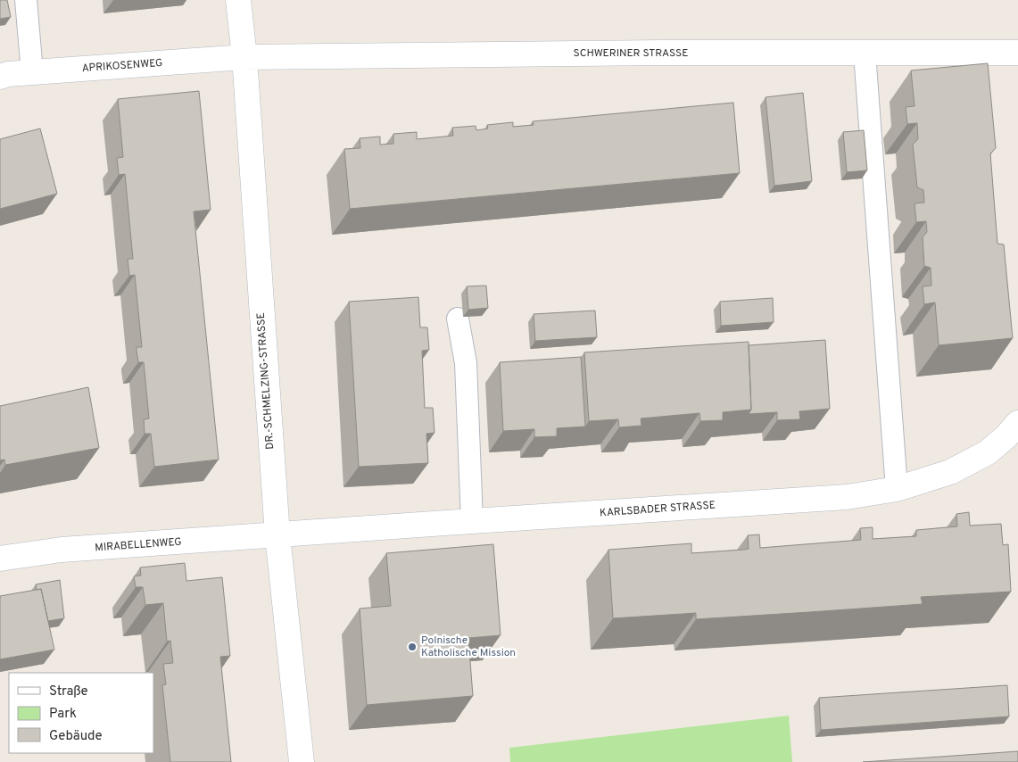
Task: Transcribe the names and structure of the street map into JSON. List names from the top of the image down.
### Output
{
  "streets": {
    "street": [
      "SCHWERINER STRASSE",
      "APRIKOSENWEG",
      "DR.-SCHMELZING-STRASSE",
      "KARLSBADER STRASSE",
      "MIRABELLENWEG"
    ]
  },
  "crossings": [
    ["SCHWERINER STRASSE", "APRIKOSENWEG"],
    ["SCHWERINER STRASSE", "DR.-SCHMELZING-STRASSE"],
    ["APRIKOSENWEG", "DR.-SCHMELZING-STRASSE"],
    ["DR.-SCHMELZING-STRASSE", "KARLSBADER STRASSE"],
    ["DR.-SCHMELZING-STRASSE", "MIRABELLENWEG"],
    ["KARLSBADER STRASSE", "MIRABELLENWEG"]
  ],
  "places": ["Polnische Katholische Mission"],
  "legend": ["Straße", "Park", "Gebäude"]
}
